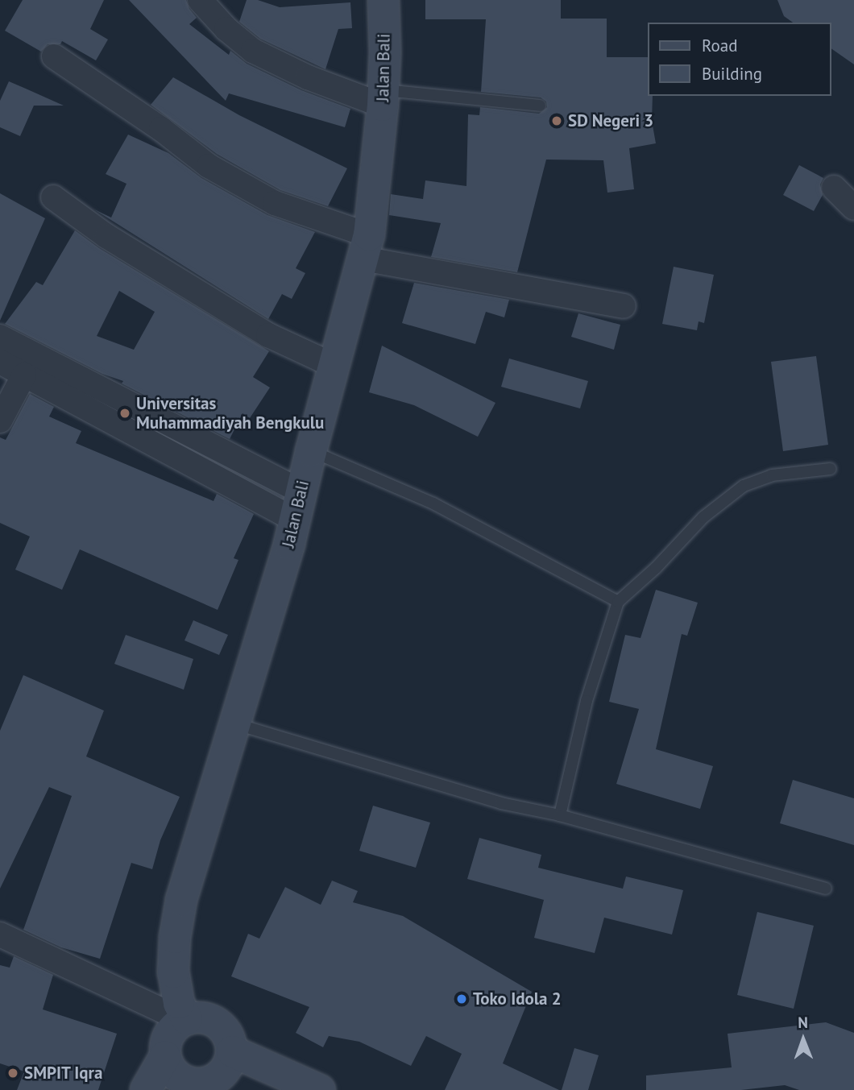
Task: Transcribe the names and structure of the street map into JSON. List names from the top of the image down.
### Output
{
  "streets": {
    "street": ["Jalan Bali"]
  },
  "places": [
    "SD Negeri 3",
    "Universitas Muhammadiyah Bengkulu",
    "Toko Idola 2",
    "SMPIT Iqra"
  ],
  "legend": ["Road", "Building"],
  "north": "top"
}
